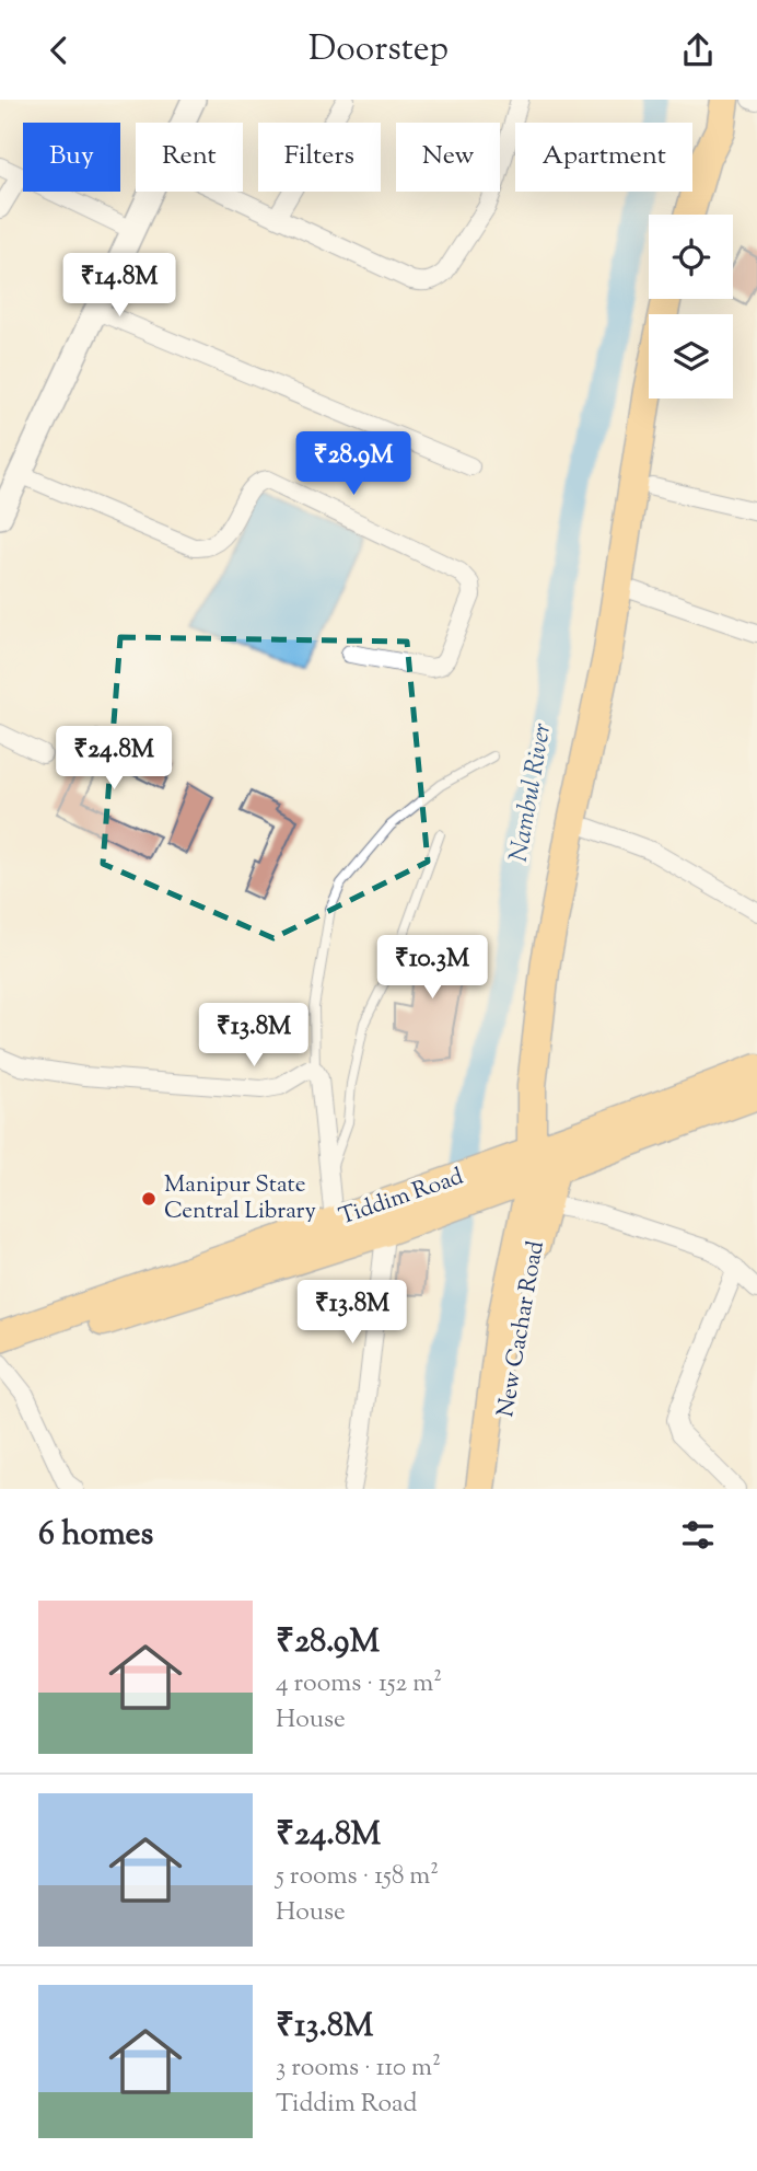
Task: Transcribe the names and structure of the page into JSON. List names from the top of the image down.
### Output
{
  "streets": {
    "highway": ["Tiddim Road", "New Cachar Road"]
  },
  "crossings": [
    ["Tiddim Road", "New Cachar Road"]
  ],
  "water": ["Nambul River"],
  "places": ["Manipur State Central Library"],
  "page": {
    "header": "Doorstep",
    "chip": [
      "Buy",
      "Rent",
      "Filters",
      "New",
      "Apartment"
    ],
    "price": [
      "₹14.8M",
      "₹28.9M",
      "₹24.8M",
      "₹10.3M",
      "₹13.8M",
      "₹13.8M"
    ],
    "heading": "6 homes",
    "list": [
      {
        "name": "₹28.9M",
        "note": "4 rooms · 152 m² · House"
      },
      {
        "name": "₹24.8M",
        "note": "5 rooms · 158 m² · House"
      },
      {
        "name": "₹13.8M",
        "note": "3 rooms · 110 m² · Tiddim Road"
      }
    ]
  }
}
